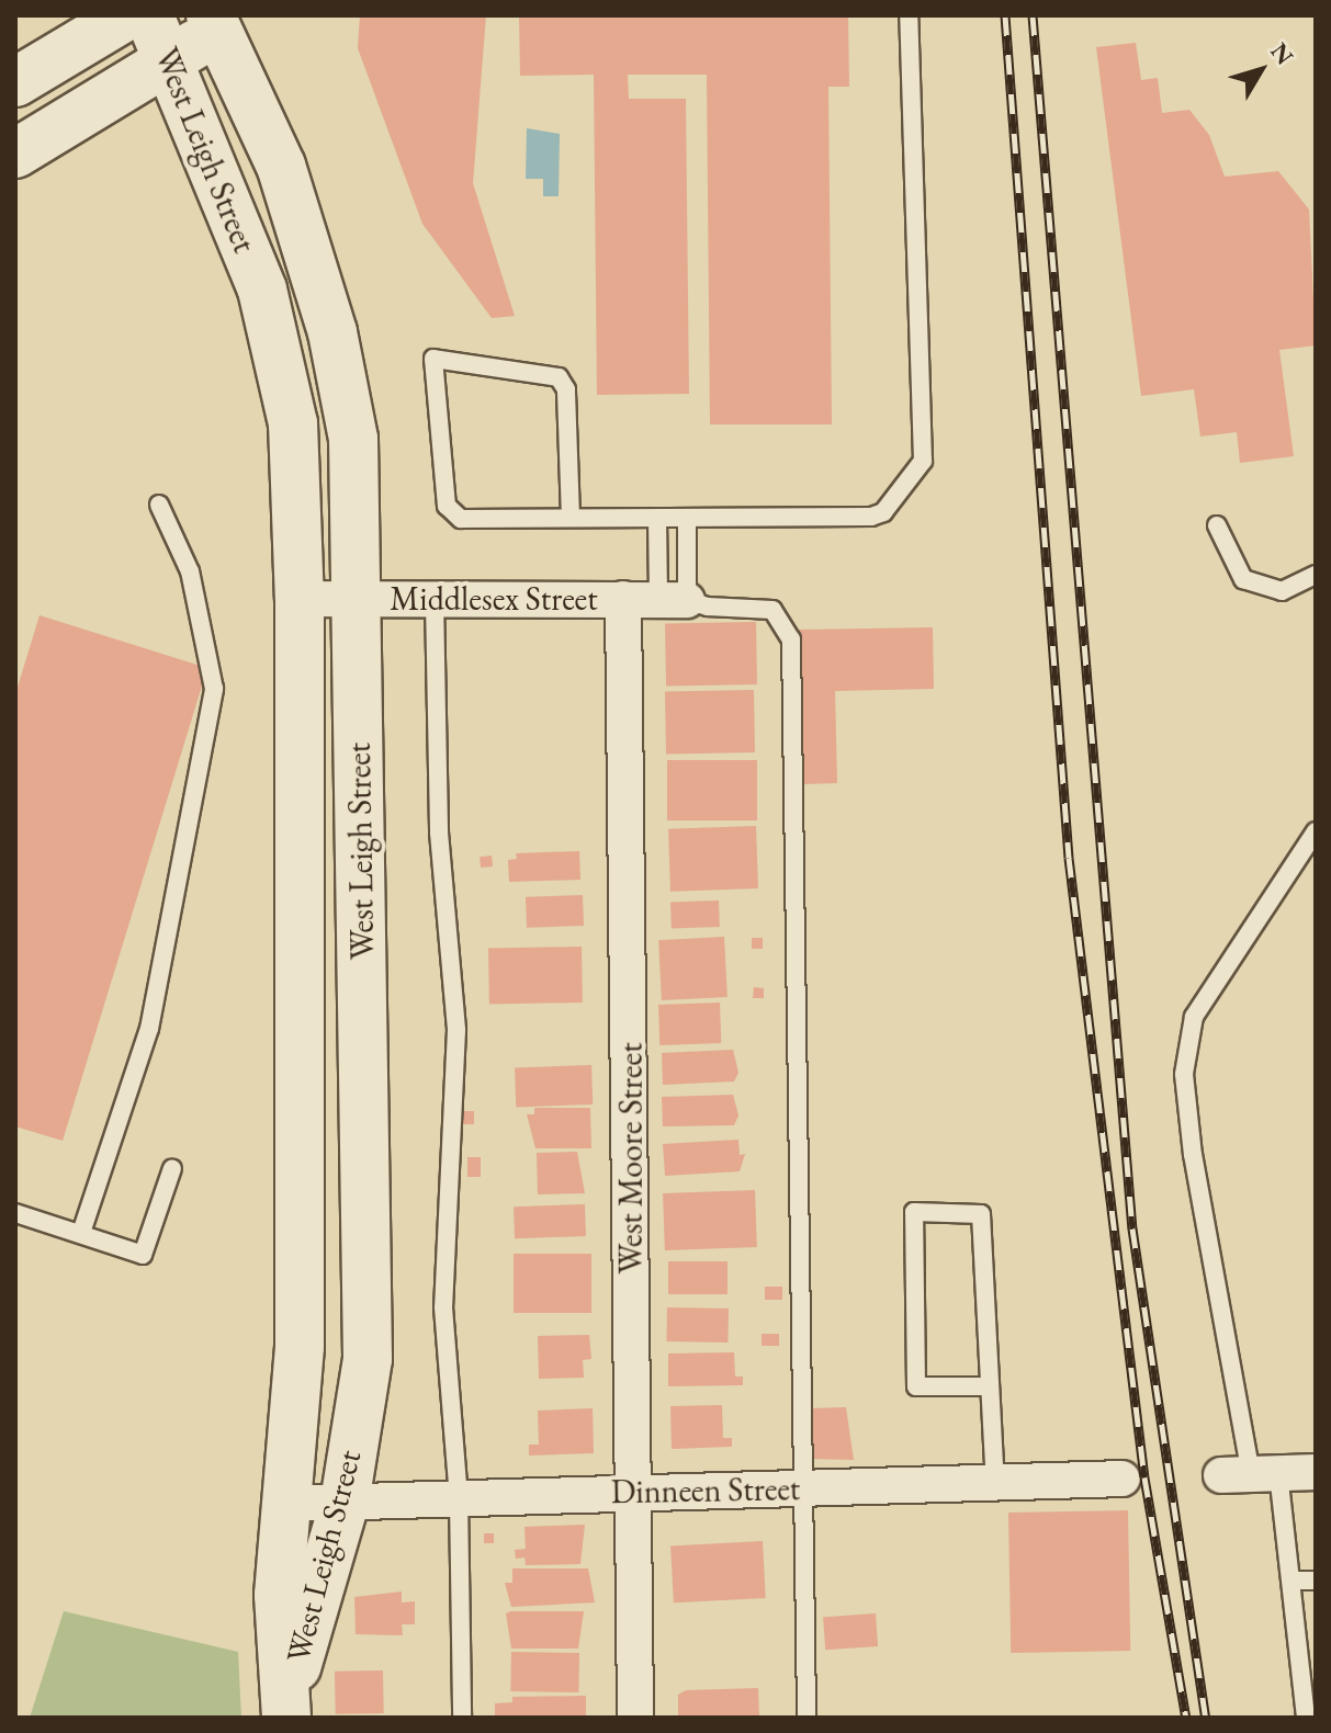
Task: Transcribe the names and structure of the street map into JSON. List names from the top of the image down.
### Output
{
  "streets": {
    "street": [
      "West Leigh Street",
      "Middlesex Street",
      "West Moore Street",
      "Dinneen Street"
    ]
  },
  "crossings": [
    ["West Leigh Street", "Middlesex Street"],
    ["West Leigh Street", "Dinneen Street"],
    ["Middlesex Street", "West Moore Street"],
    ["West Moore Street", "Dinneen Street"]
  ],
  "north": "top right"
}
